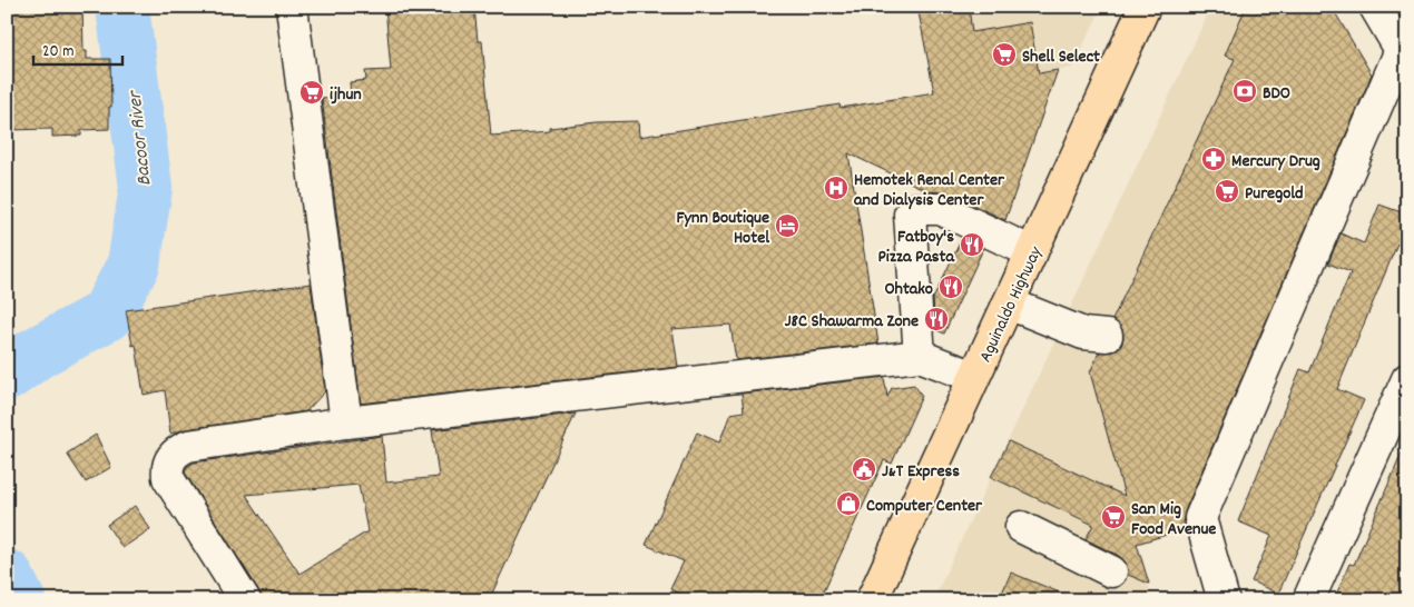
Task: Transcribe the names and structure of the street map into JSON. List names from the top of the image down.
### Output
{
  "streets": {
    "highway": ["Aguinaldo Highway"]
  },
  "water": ["Bacoor River"],
  "places": {
    "supermarket": [
      "Shell Select",
      "ijhun",
      "Puregold",
      "San Mig Food Avenue"
    ],
    "bank": ["BDO"],
    "pharmacy": ["Mercury Drug"],
    "hospital": ["Hemotek Renal Center and Dialysis Center"],
    "hotel": ["Fynn Boutique Hotel"],
    "restaurant": ["Fatboy's Pizza Pasta", "Ohtako", "J8C Shawarma Zone"],
    "public building": ["J&T Express"],
    "shop": ["Computer Center"]
  },
  "scale_bar": "20 m"
}
